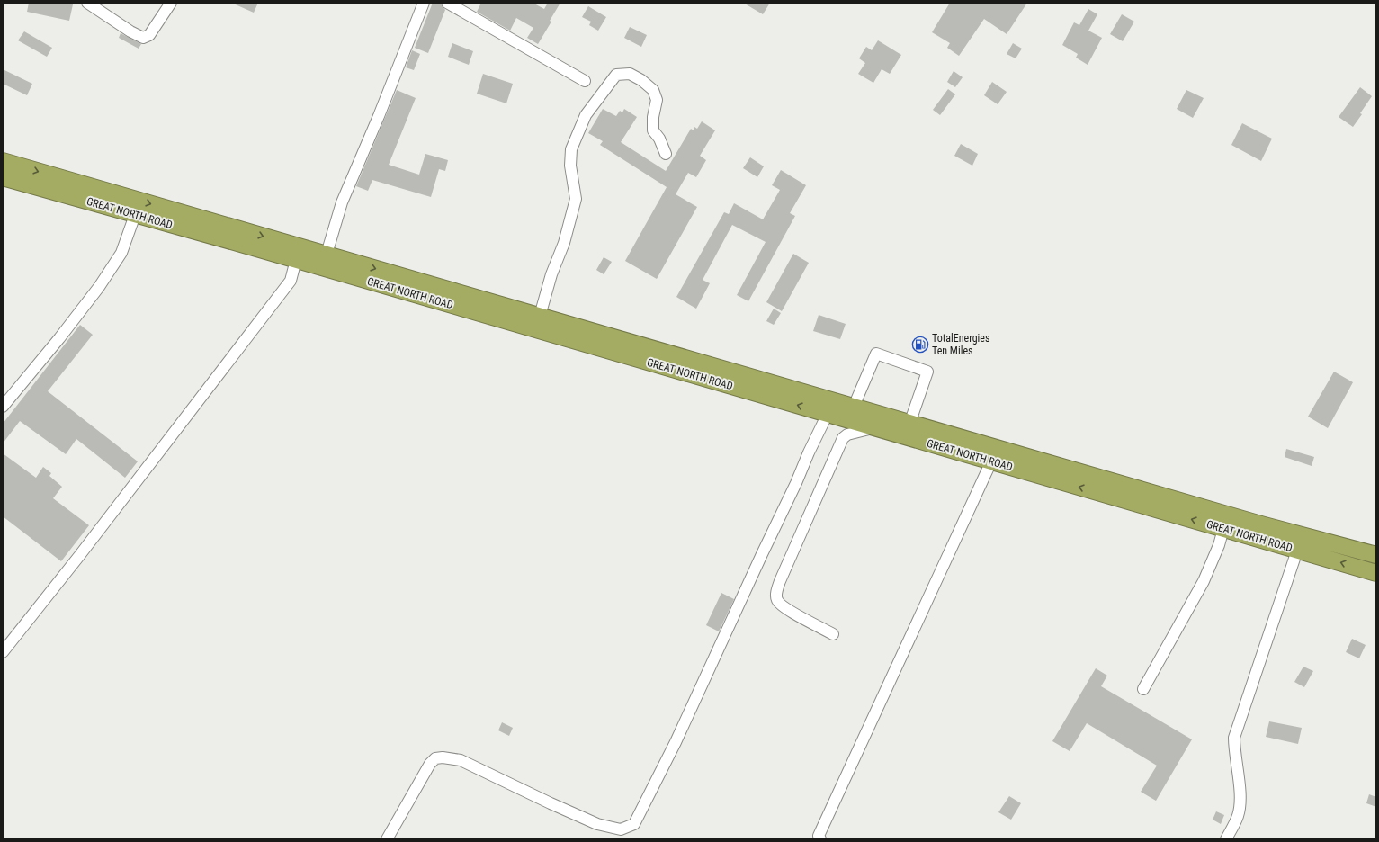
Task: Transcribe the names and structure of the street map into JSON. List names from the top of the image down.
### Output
{
  "streets": {
    "highway": ["GREAT NORTH ROAD"]
  },
  "places": {
    "fuel station": ["TotalEnergies Ten Miles"]
  }
}
